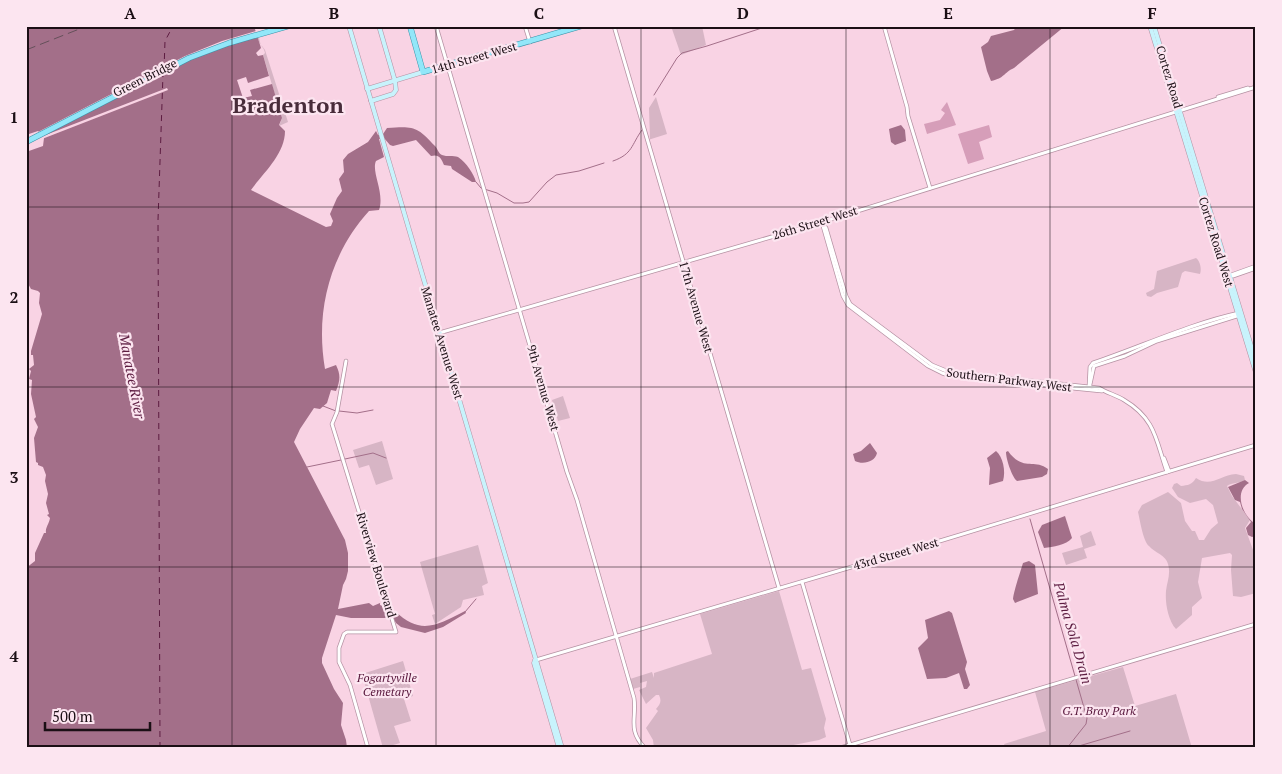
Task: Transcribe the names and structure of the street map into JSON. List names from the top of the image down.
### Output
{
  "streets": {
    "main road": [
      "14th Street West",
      "Cortez Road",
      "Green Bridge",
      "Cortez Road West",
      "Manatee Avenue West"
    ],
    "street": [
      "26th Street West",
      "17th Avenue West",
      "Southern Parkway West",
      "9th Avenue West",
      "43rd Street West",
      "Riverview Boulevard"
    ]
  },
  "crossings": [
    ["14th Street West", "Manatee Avenue West"],
    ["14th Street West", "9th Avenue West"],
    ["Cortez Road", "26th Street West"],
    ["Cortez Road", "Cortez Road West"],
    ["26th Street West", "Cortez Road West"],
    ["26th Street West", "17th Avenue West"],
    ["26th Street West", "Manatee Avenue West"],
    ["26th Street West", "Southern Parkway West"],
    ["26th Street West", "9th Avenue West"],
    ["17th Avenue West", "43rd Street West"],
    ["Manatee Avenue West", "43rd Street West"],
    ["Southern Parkway West", "43rd Street West"],
    ["9th Avenue West", "43rd Street West"]
  ],
  "districts": ["Bradenton"],
  "water": ["Manatee River", "Palma Sola Drain"],
  "parks": ["Fogartyville Cemetary", "G.T. Bray Park"],
  "scale_bar": "500 m",
  "grid": {
    "columns": [
      "A",
      "B",
      "C",
      "D",
      "E",
      "F"
    ],
    "rows": [
      "1",
      "2",
      "3",
      "4"
    ]
  }
}
